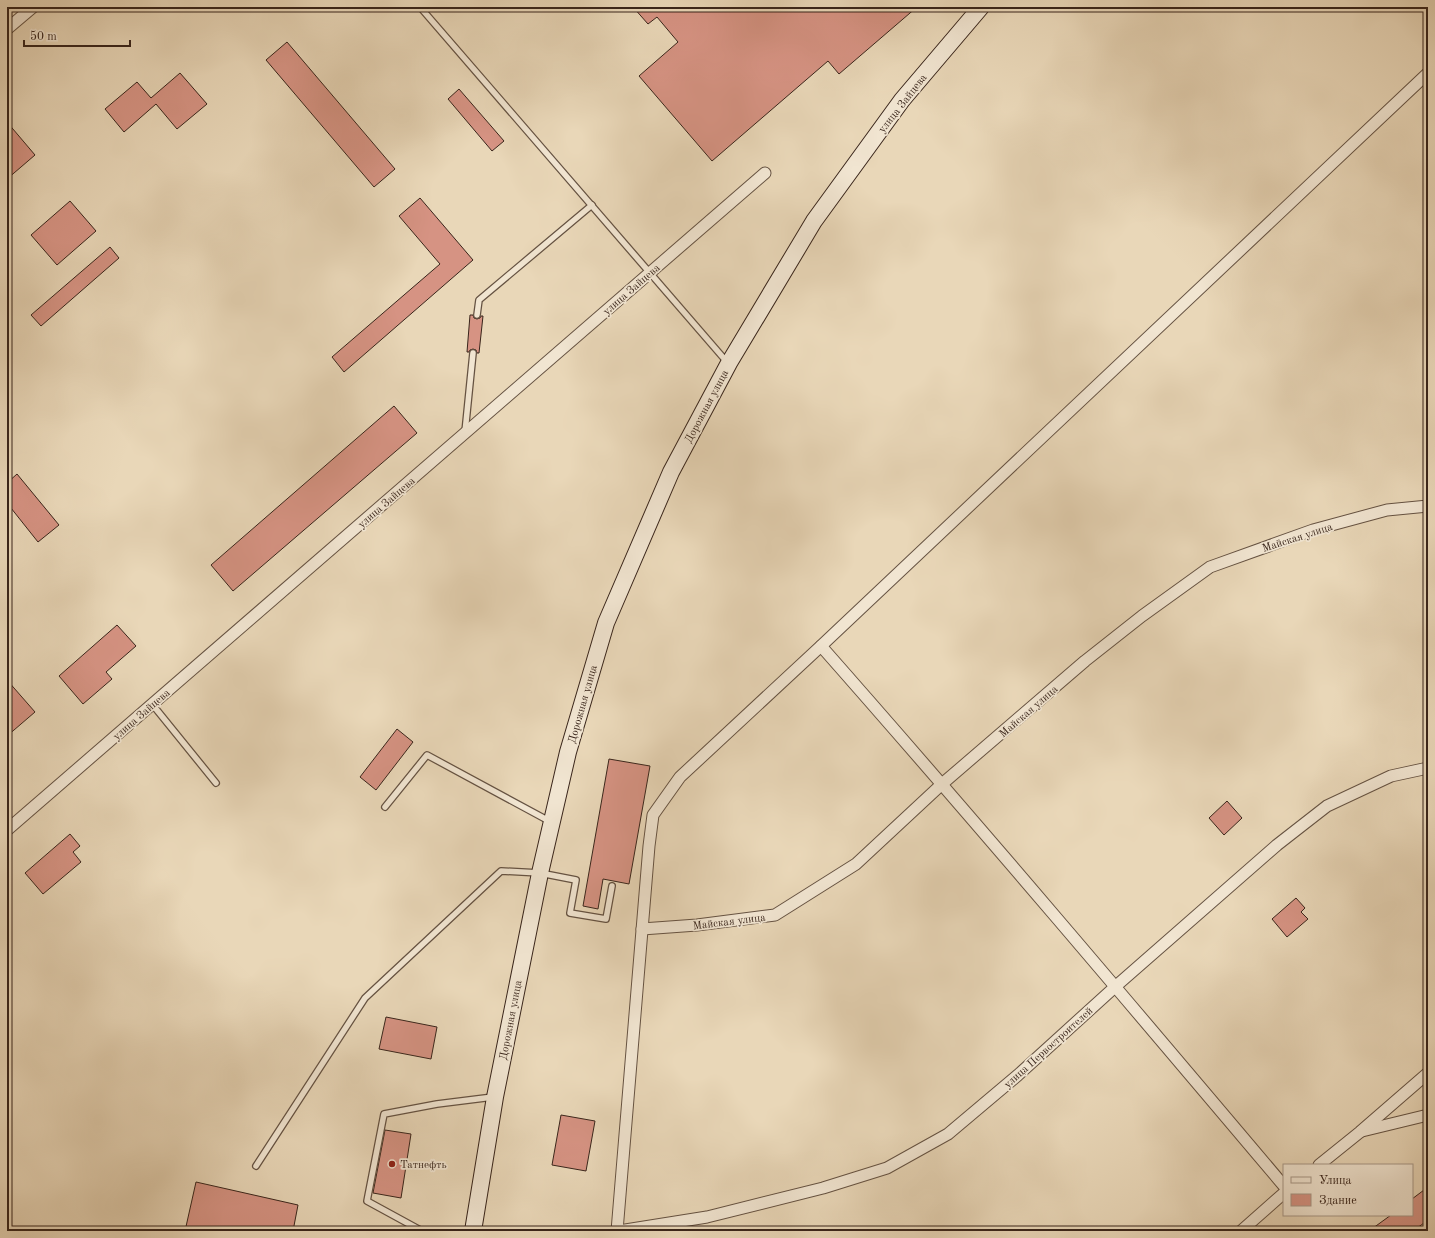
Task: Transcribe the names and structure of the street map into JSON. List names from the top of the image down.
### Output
{
  "streets": {
    "street": [
      "улица Зайцева",
      "Дорожная улица",
      "Майская улица",
      "улица Первостроителей"
    ]
  },
  "crossings": [
    ["улица Зайцева", "Дорожная улица"]
  ],
  "places": ["Татнефть"],
  "legend": ["Улица", "Здание"],
  "scale_bar": "50 m"
}
